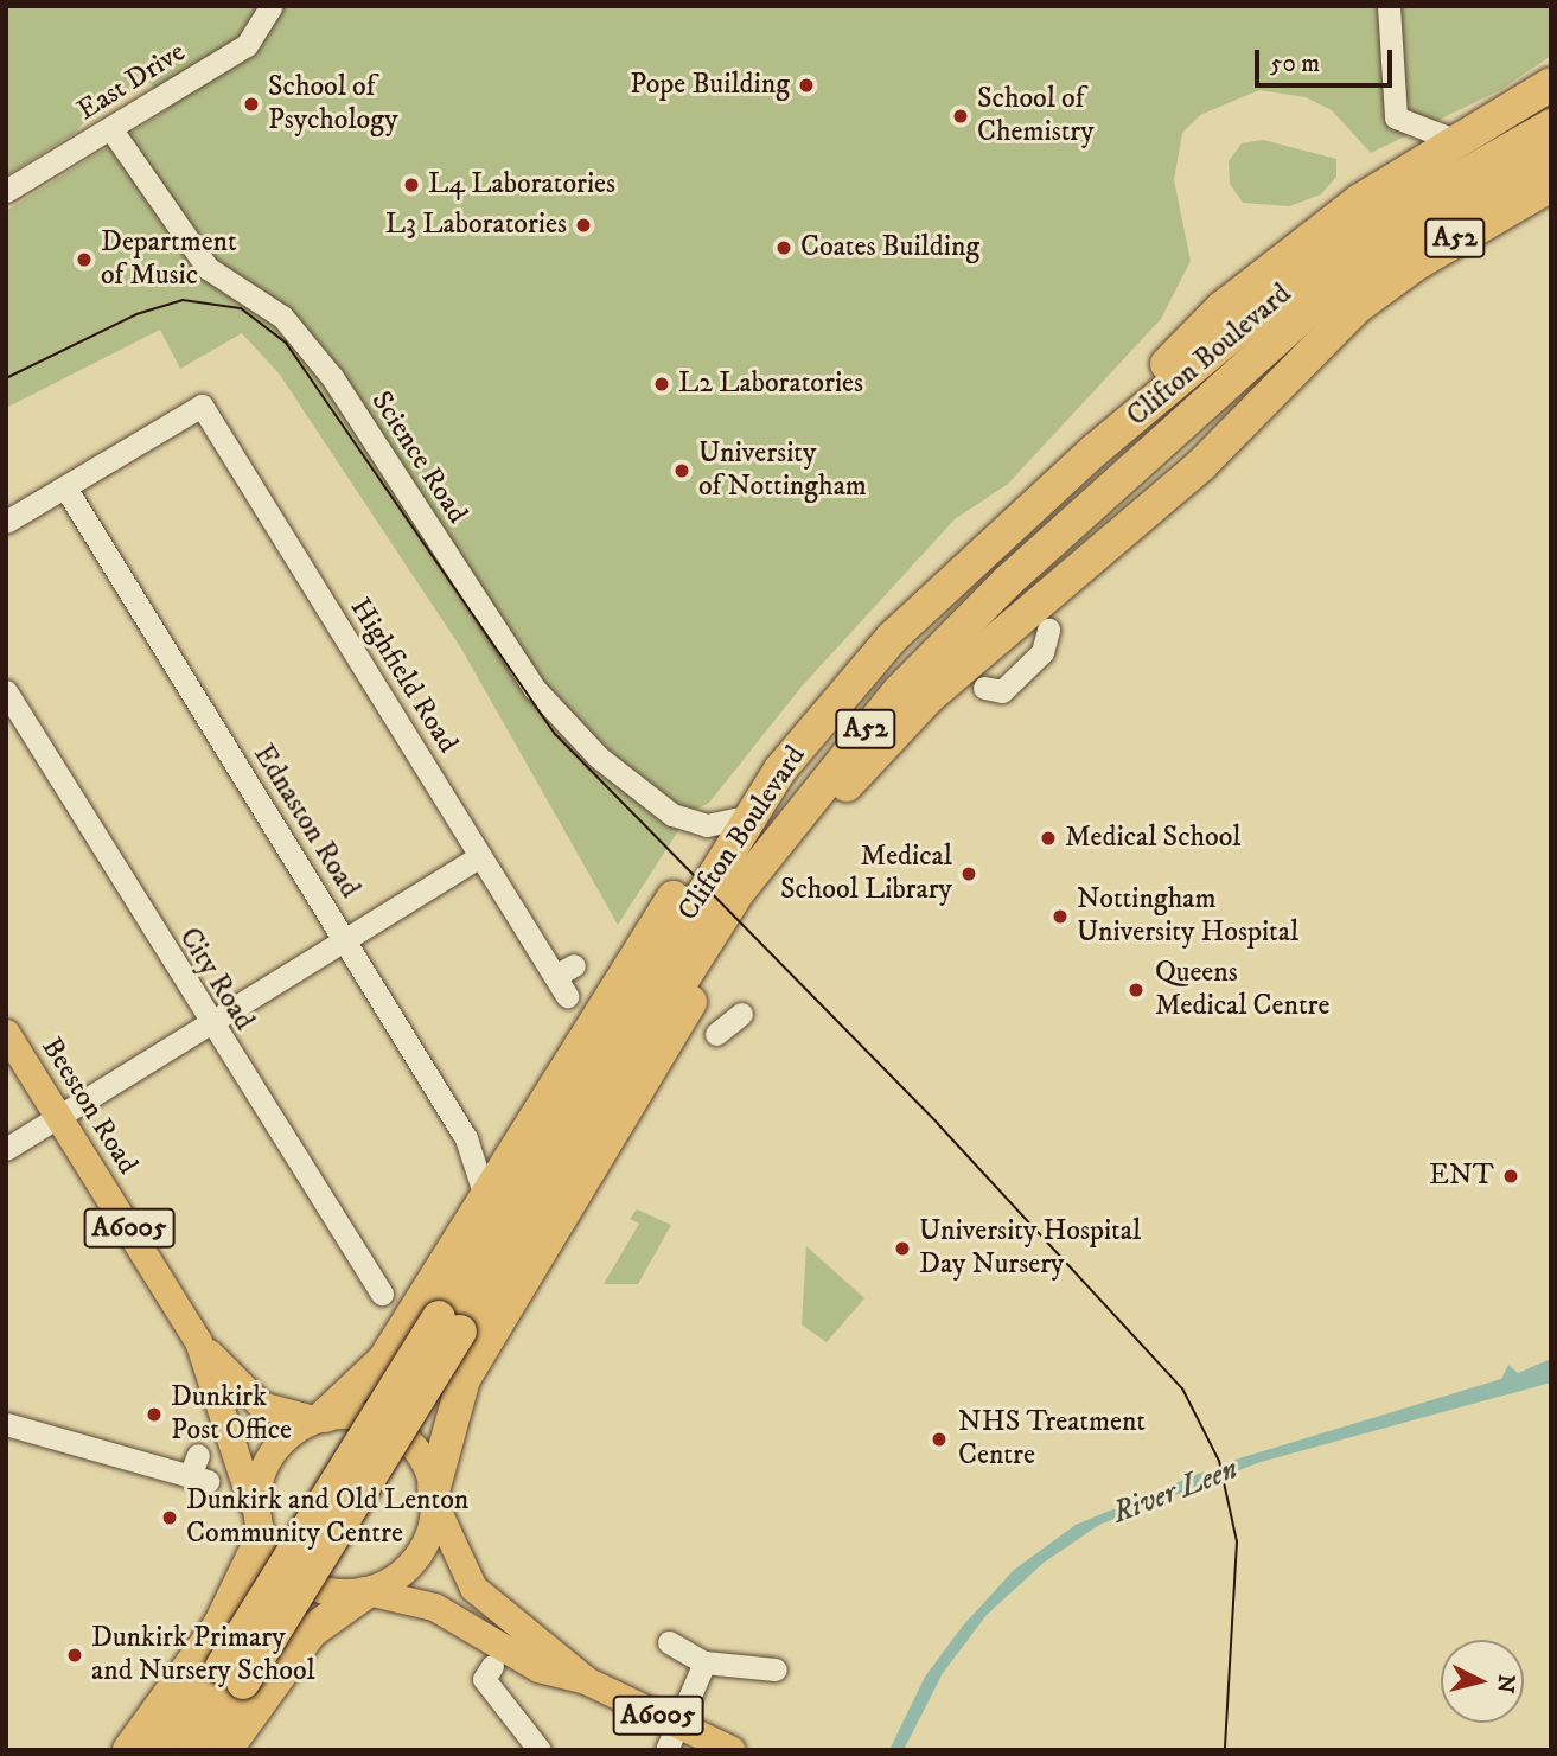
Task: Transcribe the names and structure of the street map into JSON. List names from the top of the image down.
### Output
{
  "streets": {
    "highway": ["A52", "Clifton Boulevard"],
    "main road": ["Beeston Road", "A6005"],
    "street": [
      "East Drive",
      "Science Road",
      "Highfield Road",
      "Ednaston Road",
      "City Road"
    ]
  },
  "crossings": [
    ["East Drive", "Science Road"],
    ["A52", "Clifton Boulevard"],
    ["Highfield Road", "Ednaston Road"],
    ["Beeston Road", "A6005"]
  ],
  "water": ["River Leen"],
  "places": [
    "Pope Building",
    "School of Psychology",
    "School of Chemistry",
    "L4 Laboratories",
    "L3 Laboratories",
    "Coates Building",
    "Department of Music",
    "L2 Laboratories",
    "University of Nottingham",
    "Medical School",
    "Medical School Library",
    "Nottingham University Hospital",
    "Queens Medical Centre",
    "ENT",
    "University Hospital Day Nursery",
    "Dunkirk Post Office",
    "NHS Treatment Centre",
    "Dunkirk and Old Lenton Community Centre",
    "Dunkirk Primary and Nursery School"
  ],
  "scale_bar": "50 m",
  "north": "right"
}
